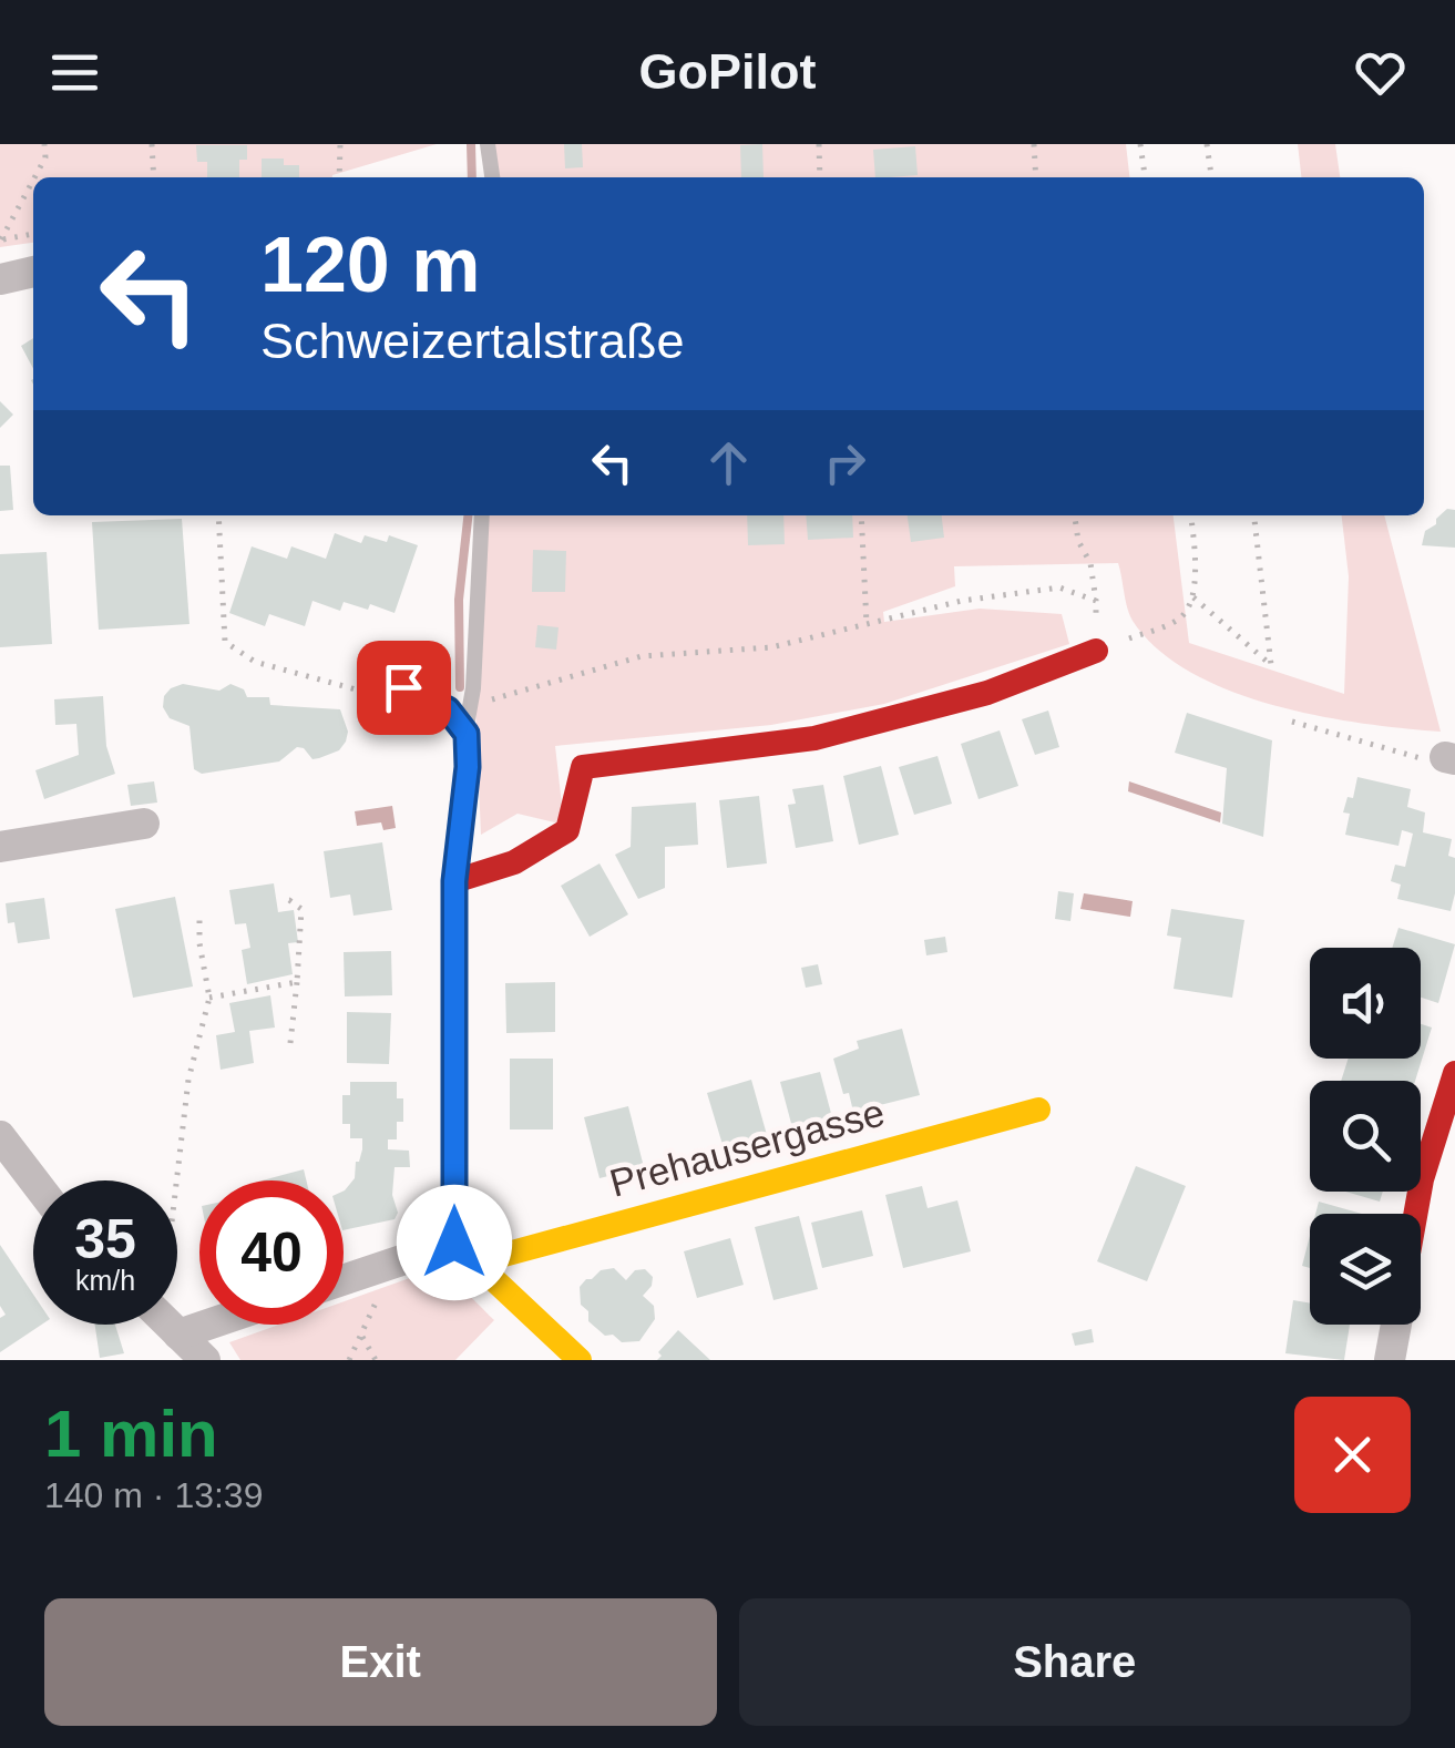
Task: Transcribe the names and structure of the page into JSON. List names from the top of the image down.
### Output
{
  "streets": {
    "street": ["Prehausergasse"]
  },
  "page": {
    "header": "GoPilot",
    "turn": ["120 m", "Schweizertalstraße"],
    "speed": "35 km/h",
    "limit": "40",
    "heading": ["1 min", "140 m · 13:39"],
    "buttons": ["Exit", "Share"]
  }
}
